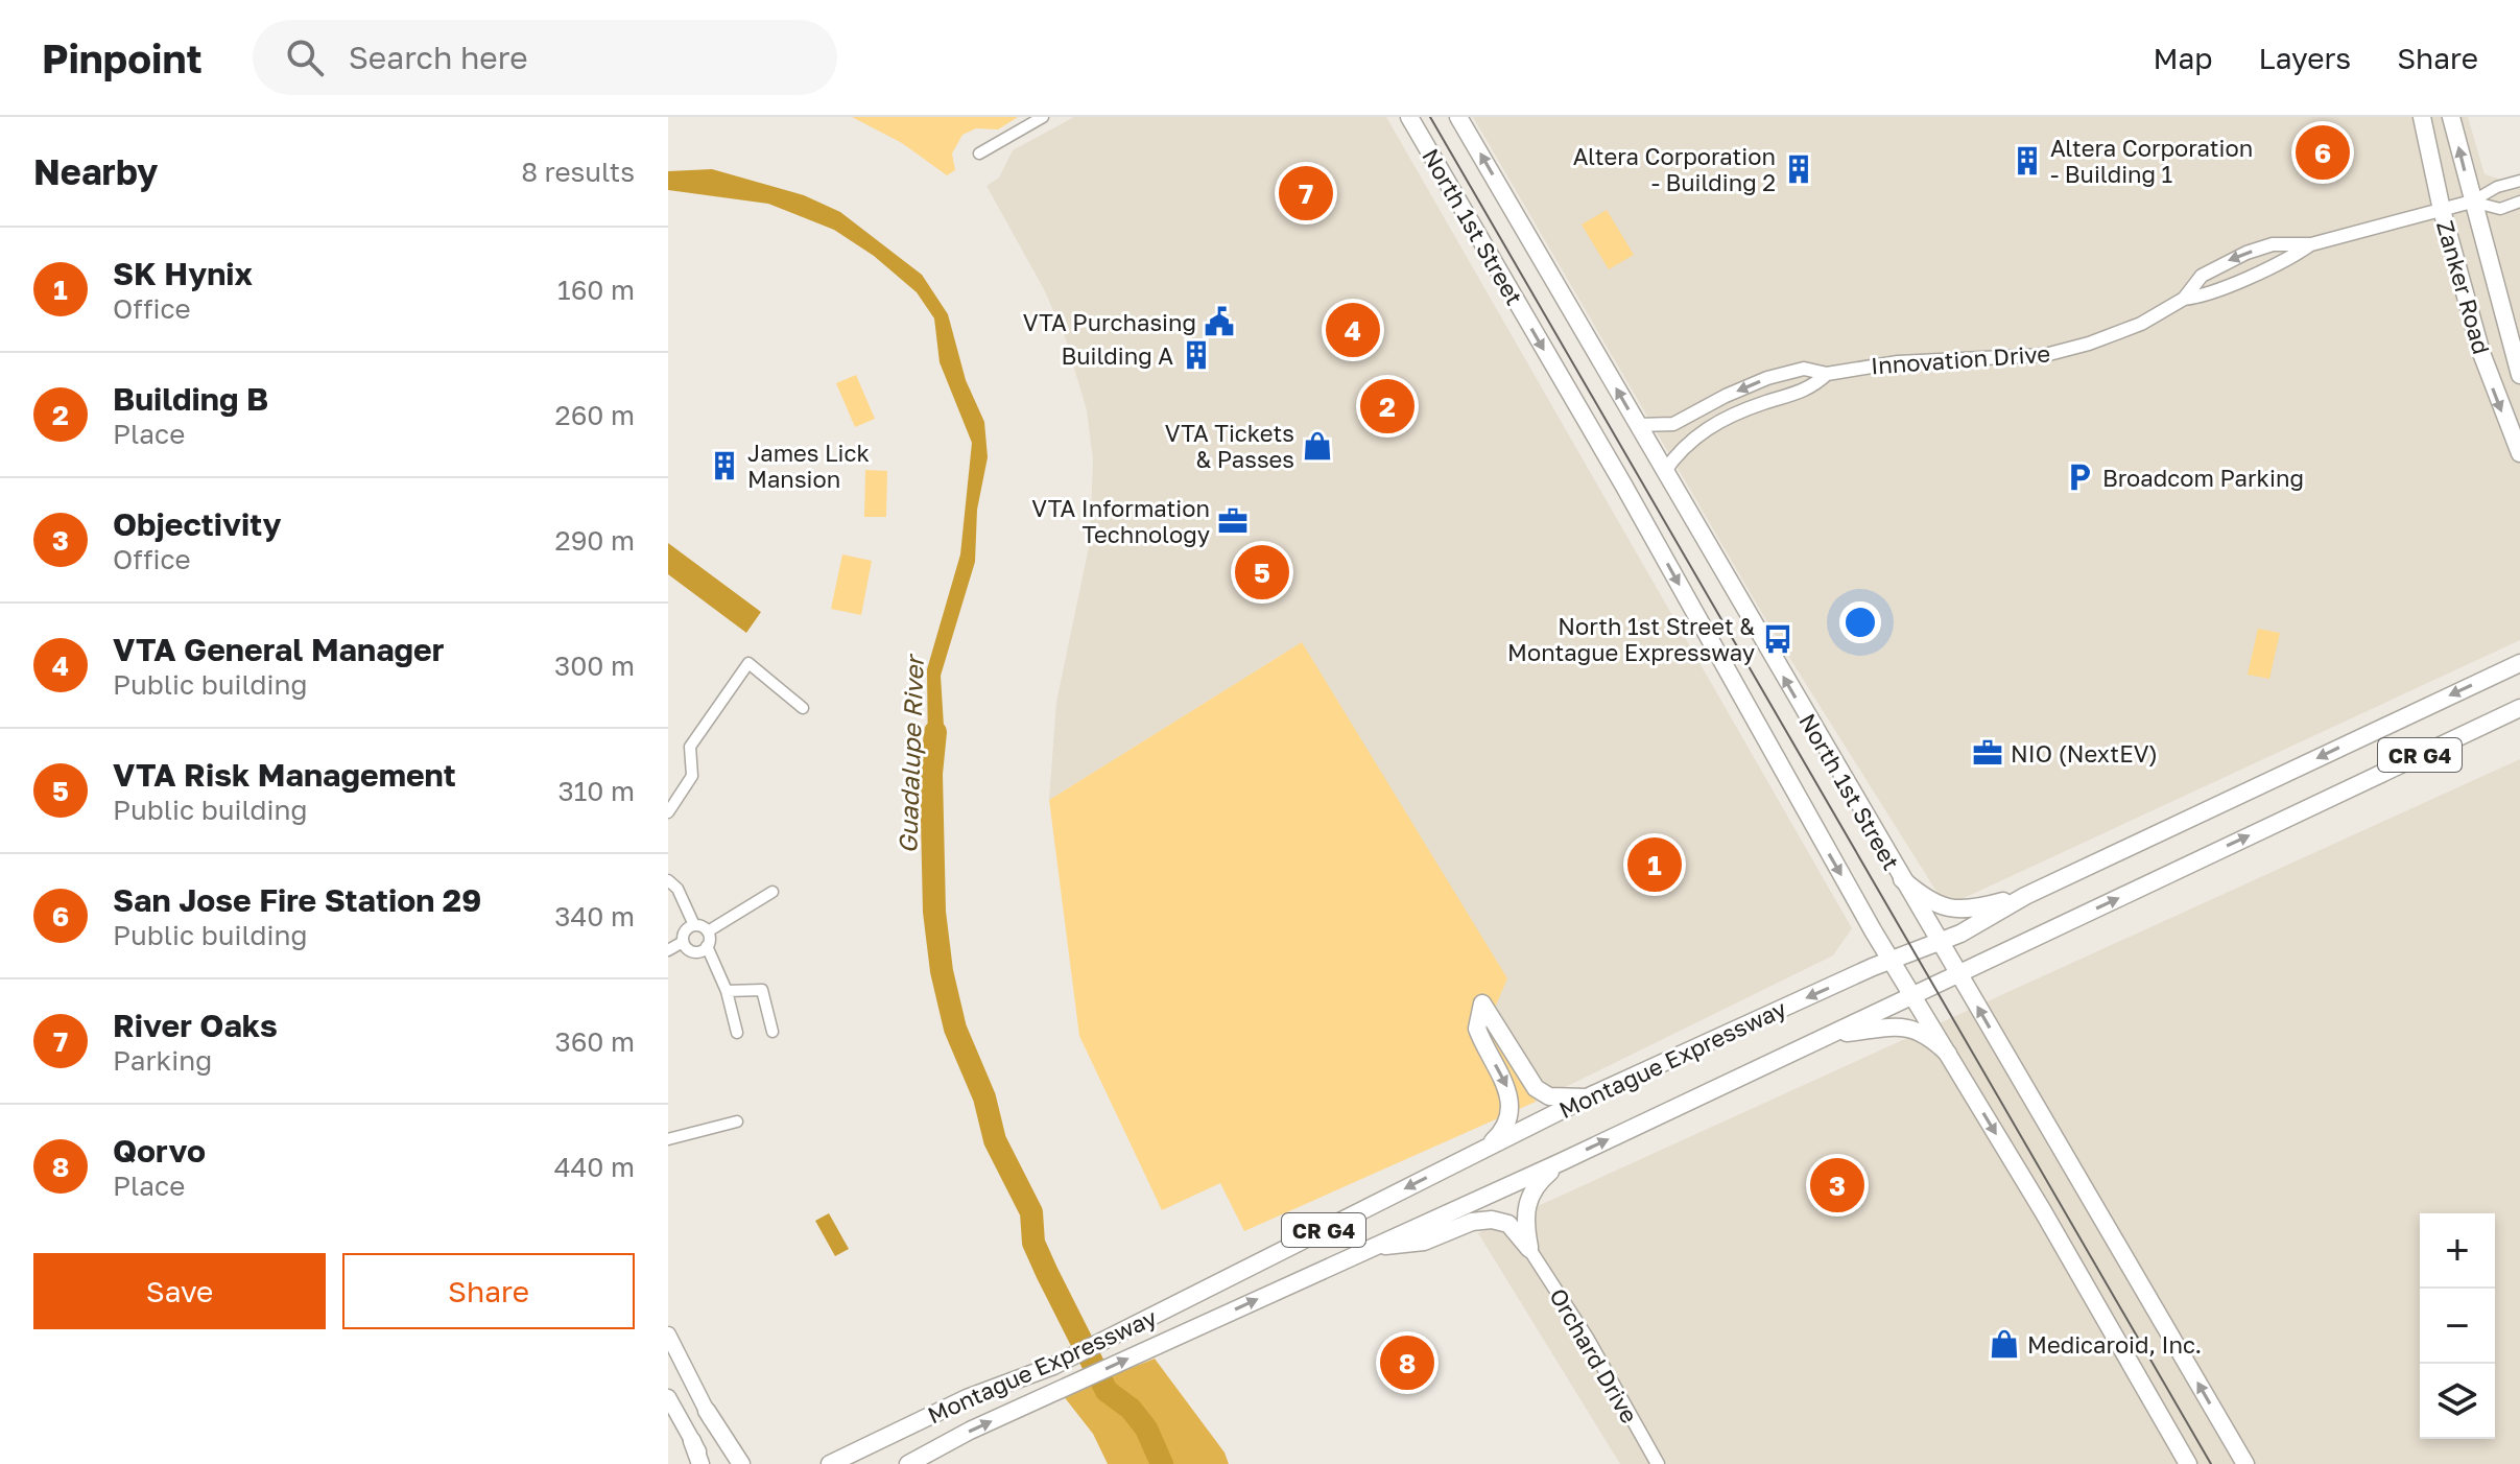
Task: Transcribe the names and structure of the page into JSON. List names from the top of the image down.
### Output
{
  "streets": {
    "main road": [
      "North 1st Street",
      "Zanker Road",
      "CR G4",
      "Montague Expressway"
    ],
    "street": ["Innovation Drive", "Orchard Drive"]
  },
  "crossings": [
    ["North 1st Street", "Innovation Drive"],
    ["North 1st Street", "Montague Expressway"],
    ["Zanker Road", "Innovation Drive"]
  ],
  "water": ["Guadalupe River"],
  "places": {
    "building": [
      "Altera Corporation - Building 1",
      "Altera Corporation - Building 2",
      "Building A",
      "James Lick Mansion"
    ],
    "public building": ["VTA Purchasing"],
    "shop": ["VTA Tickets & Passes", "Medicaroid, Inc."],
    "parking": ["Broadcom Parking"],
    "office": ["VTA Information Technology", "NIO (NextEV)"],
    "bus stop": ["North 1st Street & Montague Expressway"]
  },
  "page": {
    "header": "Pinpoint",
    "search": "Search here",
    "nav": ["Map", "Layers", "Share"],
    "heading": ["Nearby", "8 results"],
    "pins": [
      "6",
      "7",
      "4",
      "2",
      "5",
      "1",
      "3",
      "8"
    ],
    "list": [
      {
        "mark": "1",
        "name": "SK Hynix",
        "note": "Office",
        "value": "160 m"
      },
      {
        "mark": "2",
        "name": "Building B",
        "note": "Place",
        "value": "260 m"
      },
      {
        "mark": "3",
        "name": "Objectivity",
        "note": "Office",
        "value": "290 m"
      },
      {
        "mark": "4",
        "name": "VTA General Manager",
        "note": "Public building",
        "value": "300 m"
      },
      {
        "mark": "5",
        "name": "VTA Risk Management",
        "note": "Public building",
        "value": "310 m"
      },
      {
        "mark": "6",
        "name": "San Jose Fire Station 29",
        "note": "Public building",
        "value": "340 m"
      },
      {
        "mark": "7",
        "name": "River Oaks",
        "note": "Parking",
        "value": "360 m"
      },
      {
        "mark": "8",
        "name": "Qorvo",
        "note": "Place",
        "value": "440 m"
      }
    ],
    "map_buttons": ["+", "−"],
    "buttons": ["Save", "Share"]
  }
}
